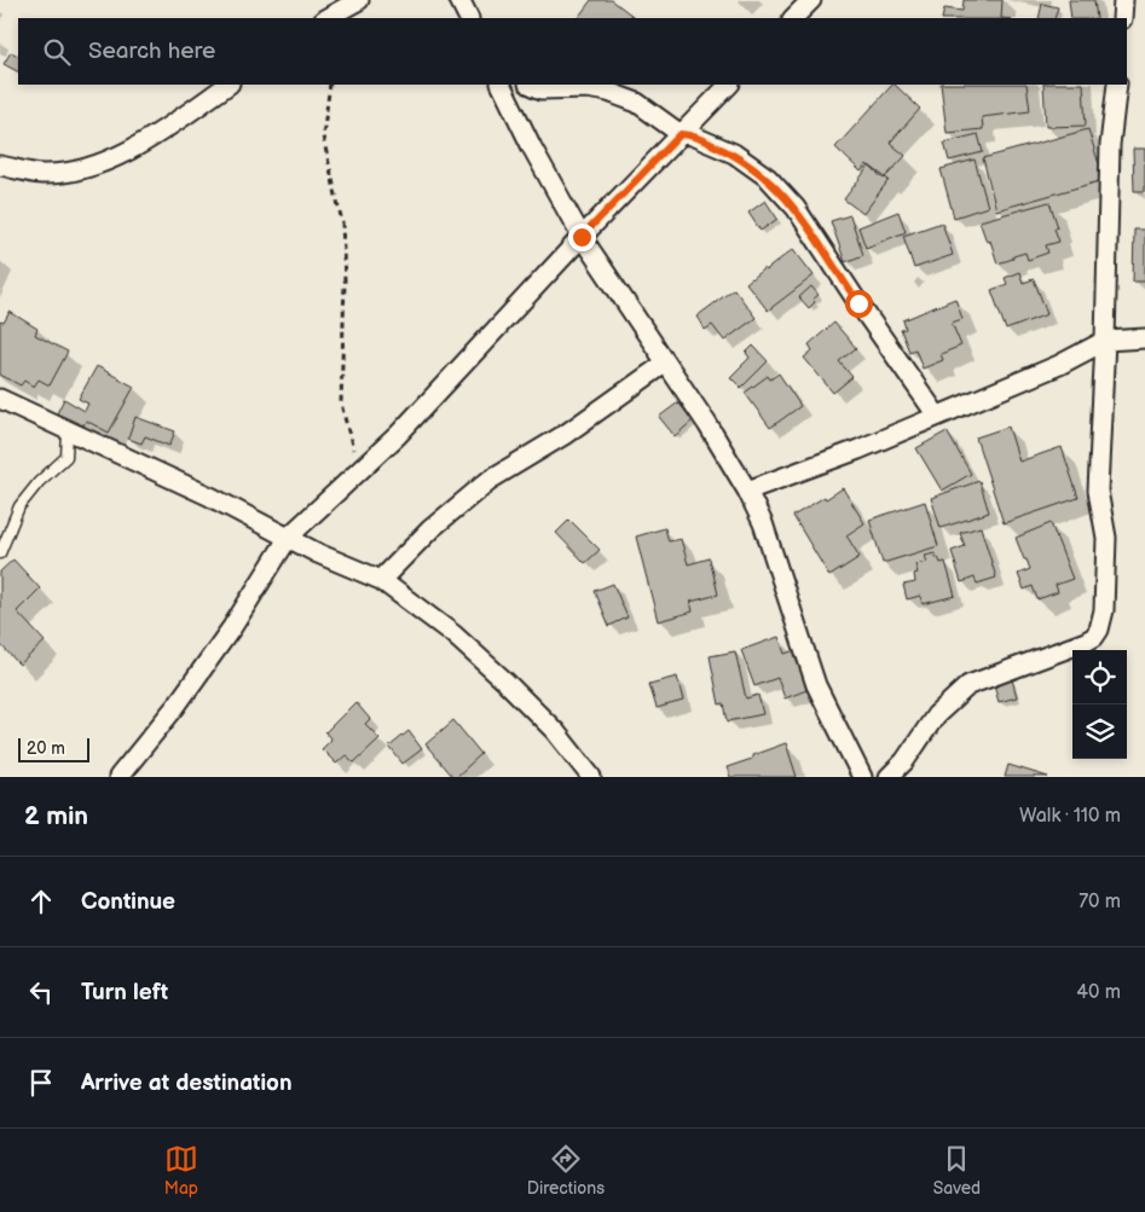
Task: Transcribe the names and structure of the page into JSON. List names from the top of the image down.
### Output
{
  "scale_bar": "20 m",
  "page": {
    "search": "Search here",
    "scale": "20 m",
    "heading": ["2 min", "Walk · 110 m"],
    "list": [
      ["Continue", "70 m"],
      ["Turn left", "40 m"],
      "Arrive at destination"
    ],
    "nav": ["Map", "Directions", "Saved"]
  }
}
